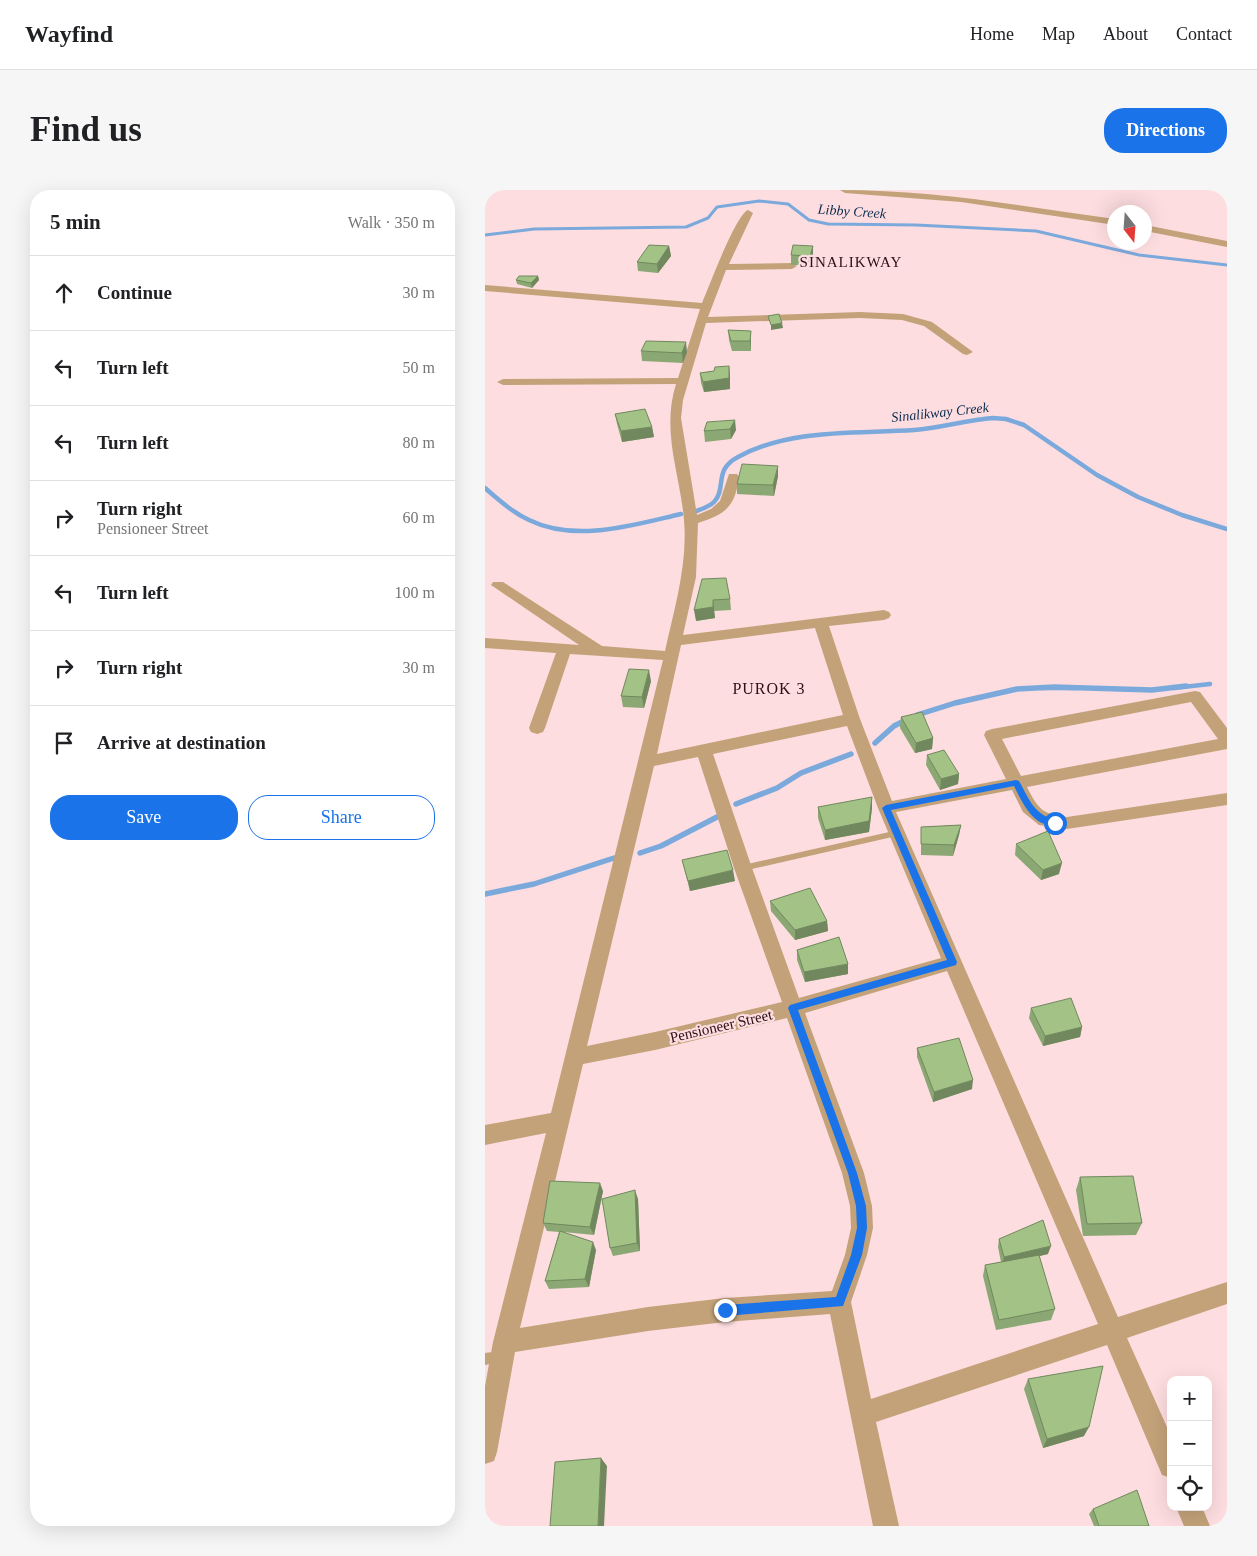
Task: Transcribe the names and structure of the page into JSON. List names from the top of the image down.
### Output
{
  "streets": {
    "street": ["Pensioneer Street"]
  },
  "districts": ["SINALIKWAY", "PUROK 3"],
  "water": ["Libby Creek", "Sinalikway Creek"],
  "north": "bottom",
  "page": {
    "header": "Wayfind",
    "nav": [
      "Home",
      "Map",
      "About",
      "Contact"
    ],
    "buttons": [
      "Directions",
      ["Save", "Share"]
    ],
    "title": "Find us",
    "heading": ["5 min", "Walk · 350 m"],
    "list": [
      ["Continue", "30 m"],
      ["Turn left", "50 m"],
      ["Turn left", "80 m"],
      ["Turn right", "Pensioneer Street", "60 m"],
      ["Turn left", "100 m"],
      ["Turn right", "30 m"],
      "Arrive at destination"
    ],
    "map_buttons": ["+", "−"]
  }
}
